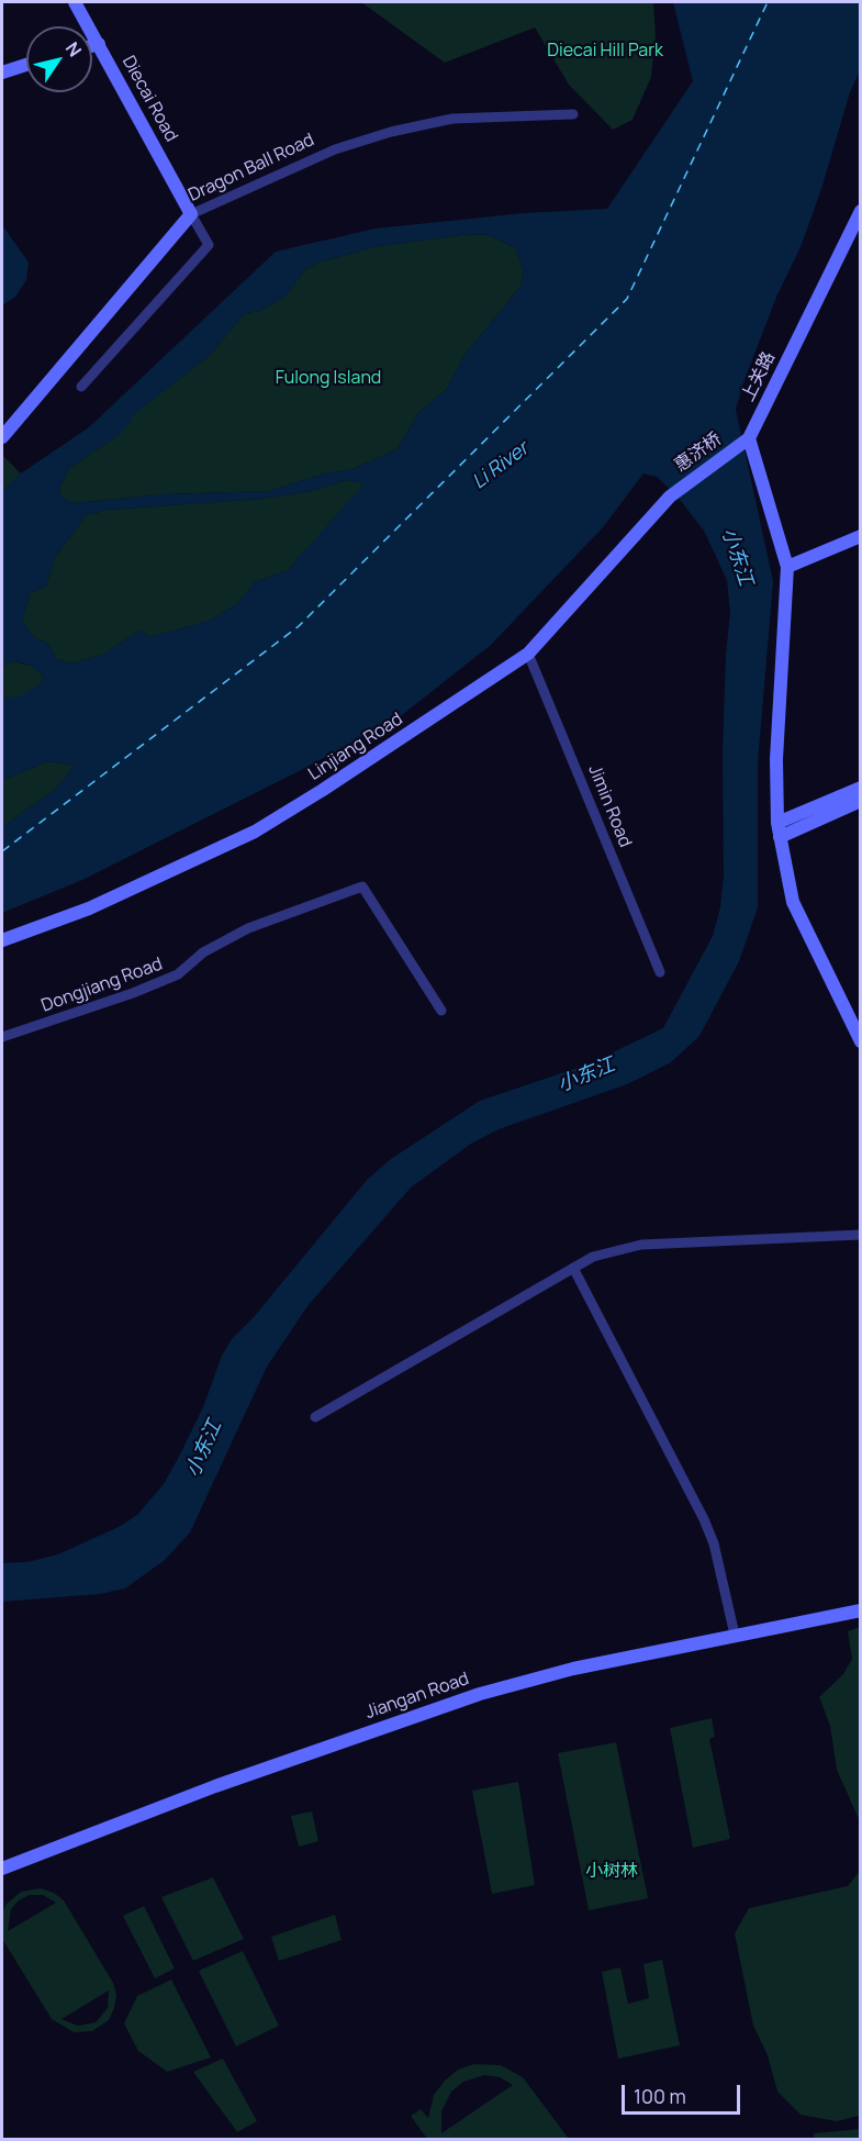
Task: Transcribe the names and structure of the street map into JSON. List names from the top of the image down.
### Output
{
  "streets": {
    "street": [
      "Diecai Road",
      "Dragon Ball Road",
      "上关路",
      "惠济桥",
      "Linjiang Road",
      "Jimin Road",
      "Dongjiang Road",
      "Jiangan Road"
    ]
  },
  "crossings": [
    ["Diecai Road", "Dragon Ball Road"],
    ["上关路", "惠济桥"],
    ["惠济桥", "Linjiang Road"],
    ["Linjiang Road", "Jimin Road"]
  ],
  "water": ["Li River", "小东江"],
  "parks": ["Diecai Hill Park", "Fulong Island", "小树林"],
  "scale_bar": "100 m",
  "north": "top right"
}
